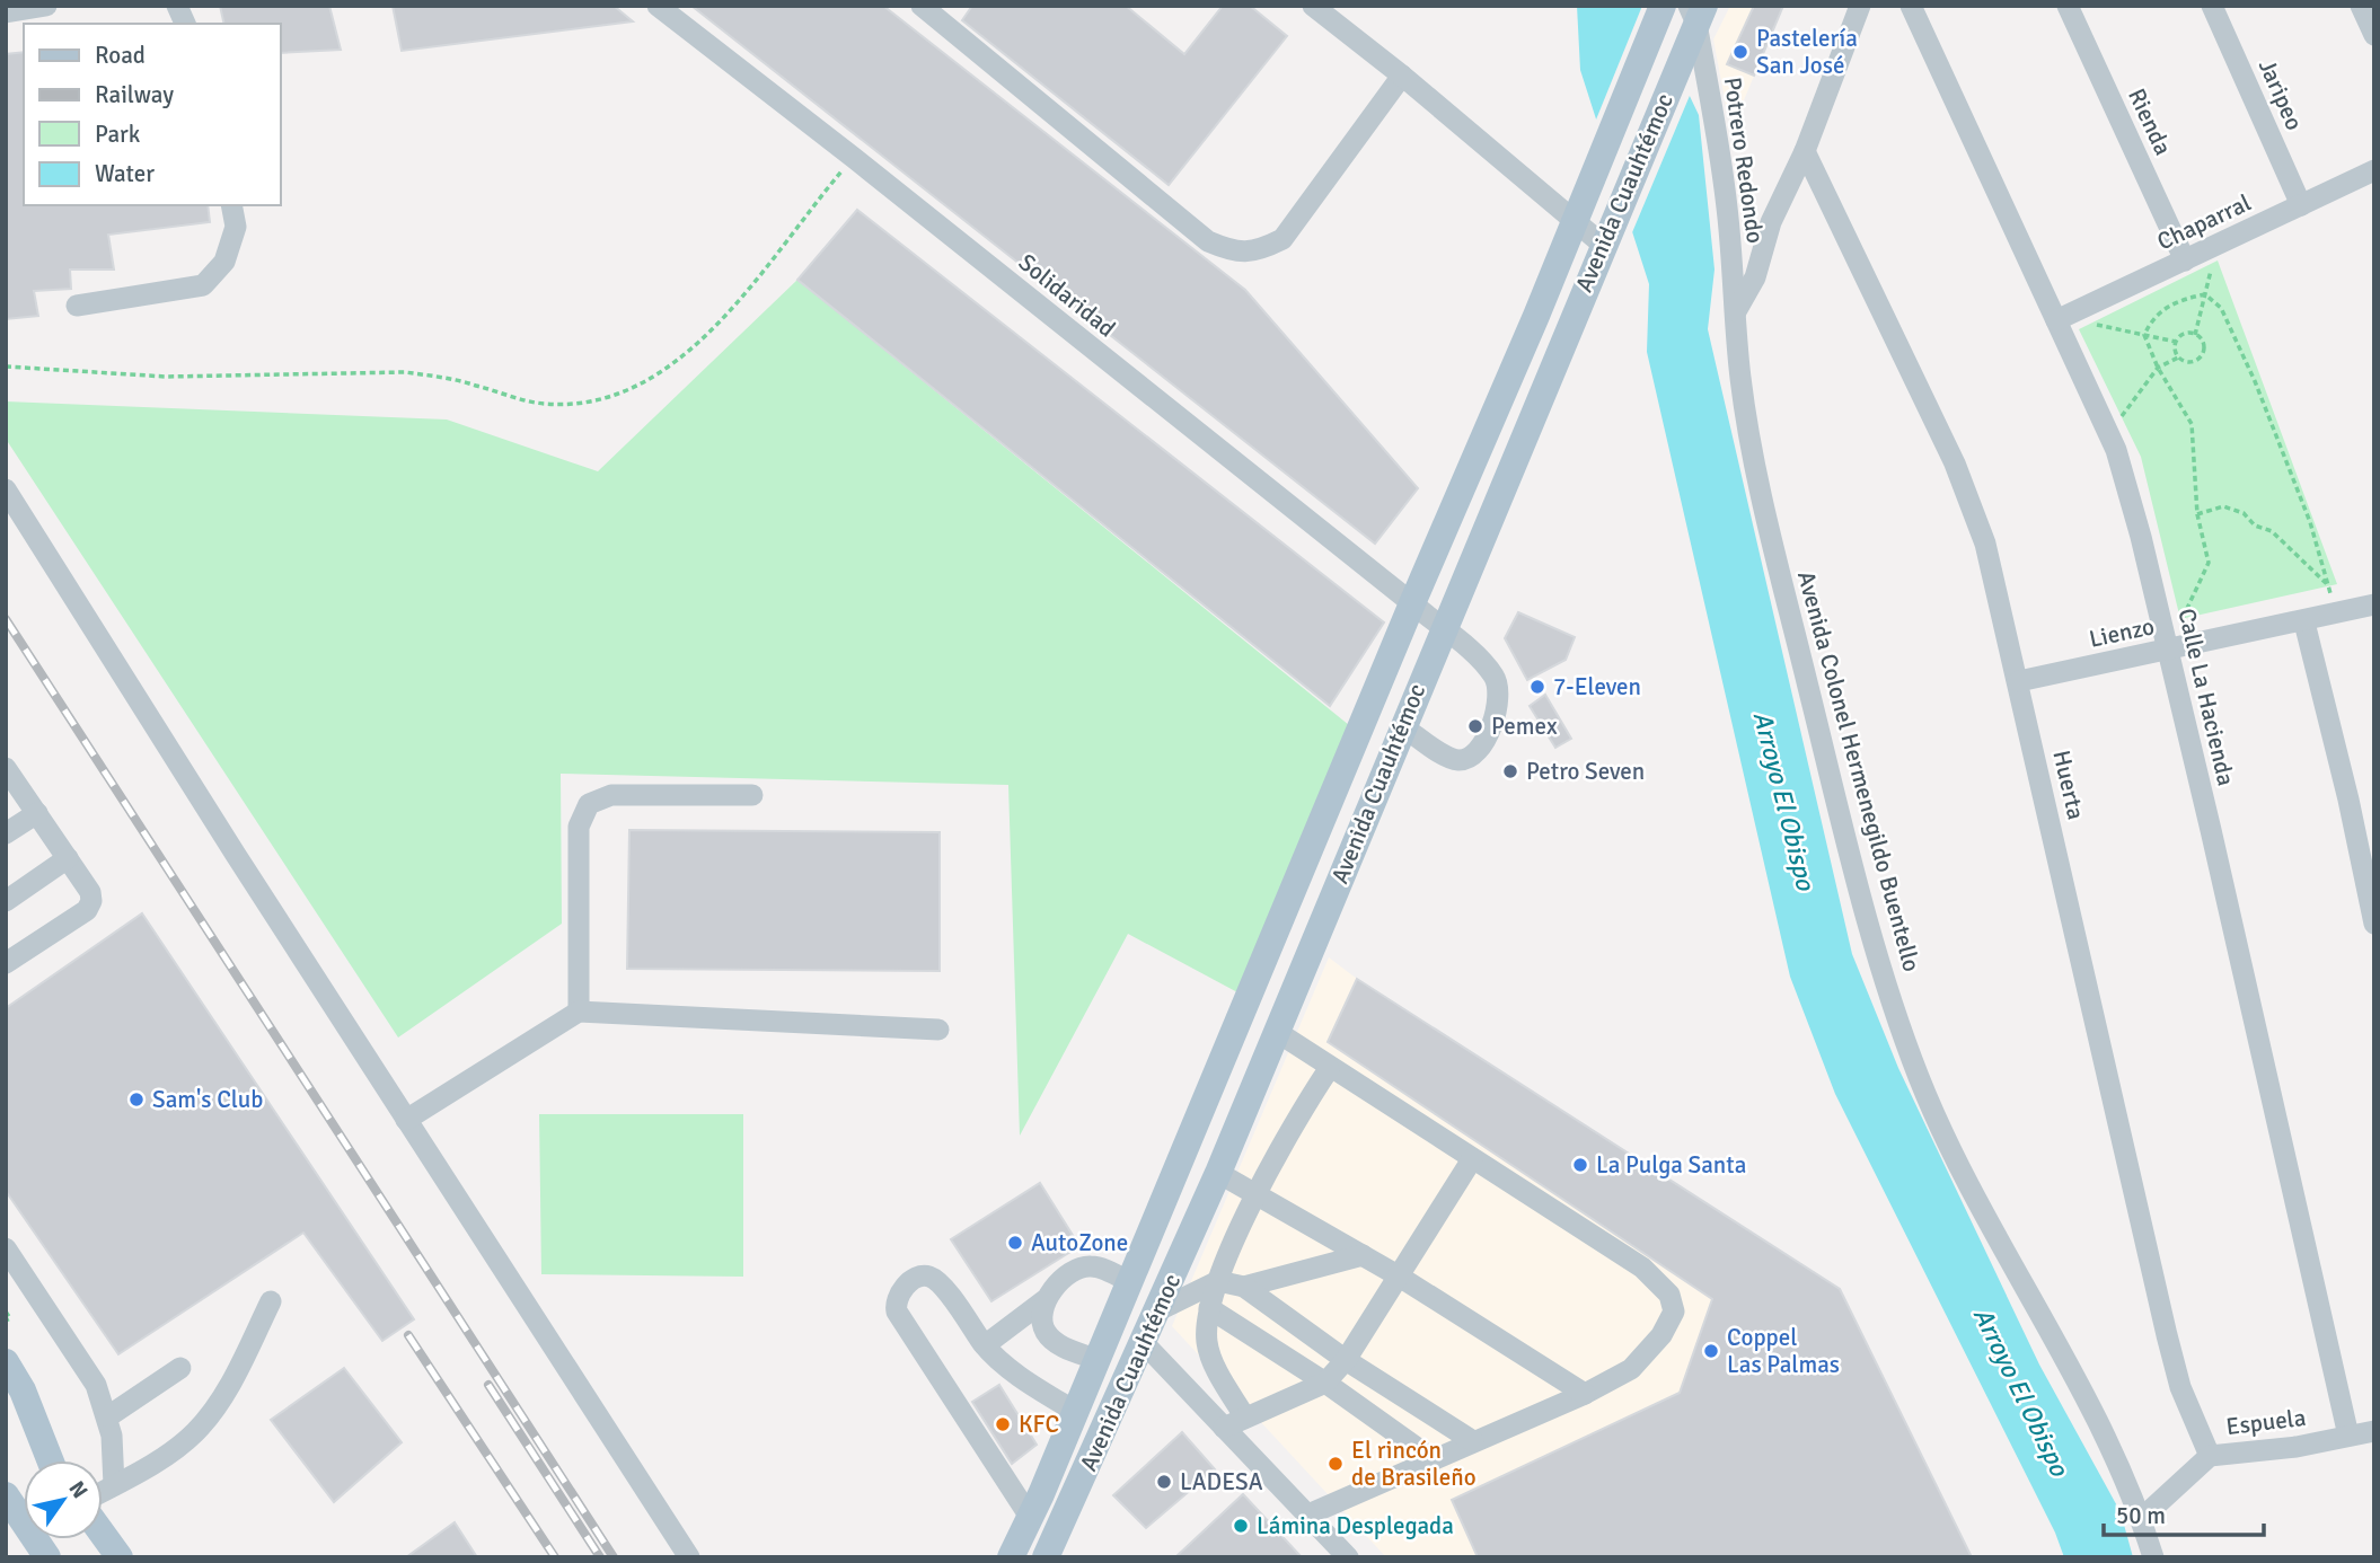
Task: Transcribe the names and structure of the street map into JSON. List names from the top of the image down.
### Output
{
  "streets": {
    "main road": ["Avenida Cuauhtémoc"],
    "street": [
      "Jaripeo",
      "Rienda",
      "Potrero Redondo",
      "Chaparral",
      "Solidaridad",
      "Lienzo",
      "Calle La Hacienda",
      "Avenida Colonel Hermenegildo Buentello",
      "Huerta",
      "Espuela"
    ]
  },
  "crossings": [
    ["Jaripeo", "Chaparral"],
    ["Rienda", "Chaparral"],
    ["Potrero Redondo", "Avenida Cuauhtémoc"],
    ["Potrero Redondo", "Avenida Colonel Hermenegildo Buentello"],
    ["Avenida Cuauhtémoc", "Solidaridad"],
    ["Chaparral", "Calle La Hacienda"],
    ["Lienzo", "Calle La Hacienda"],
    ["Lienzo", "Huerta"],
    ["Calle La Hacienda", "Espuela"],
    ["Avenida Colonel Hermenegildo Buentello", "Espuela"],
    ["Huerta", "Espuela"]
  ],
  "water": ["Arroyo El Obispo"],
  "places": [
    "Pastelería San José",
    "7-Eleven",
    "Pemex",
    "Petro Seven",
    "Sam's Club",
    "La Pulga Santa",
    "AutoZone",
    "Coppel Las Palmas",
    "KFC",
    "El rincón de Brasileño",
    "LADESA",
    "Lámina Desplegada"
  ],
  "legend": [
    "Road",
    "Railway",
    "Park",
    "Water"
  ],
  "scale_bar": "50 m",
  "north": "top right"
}
